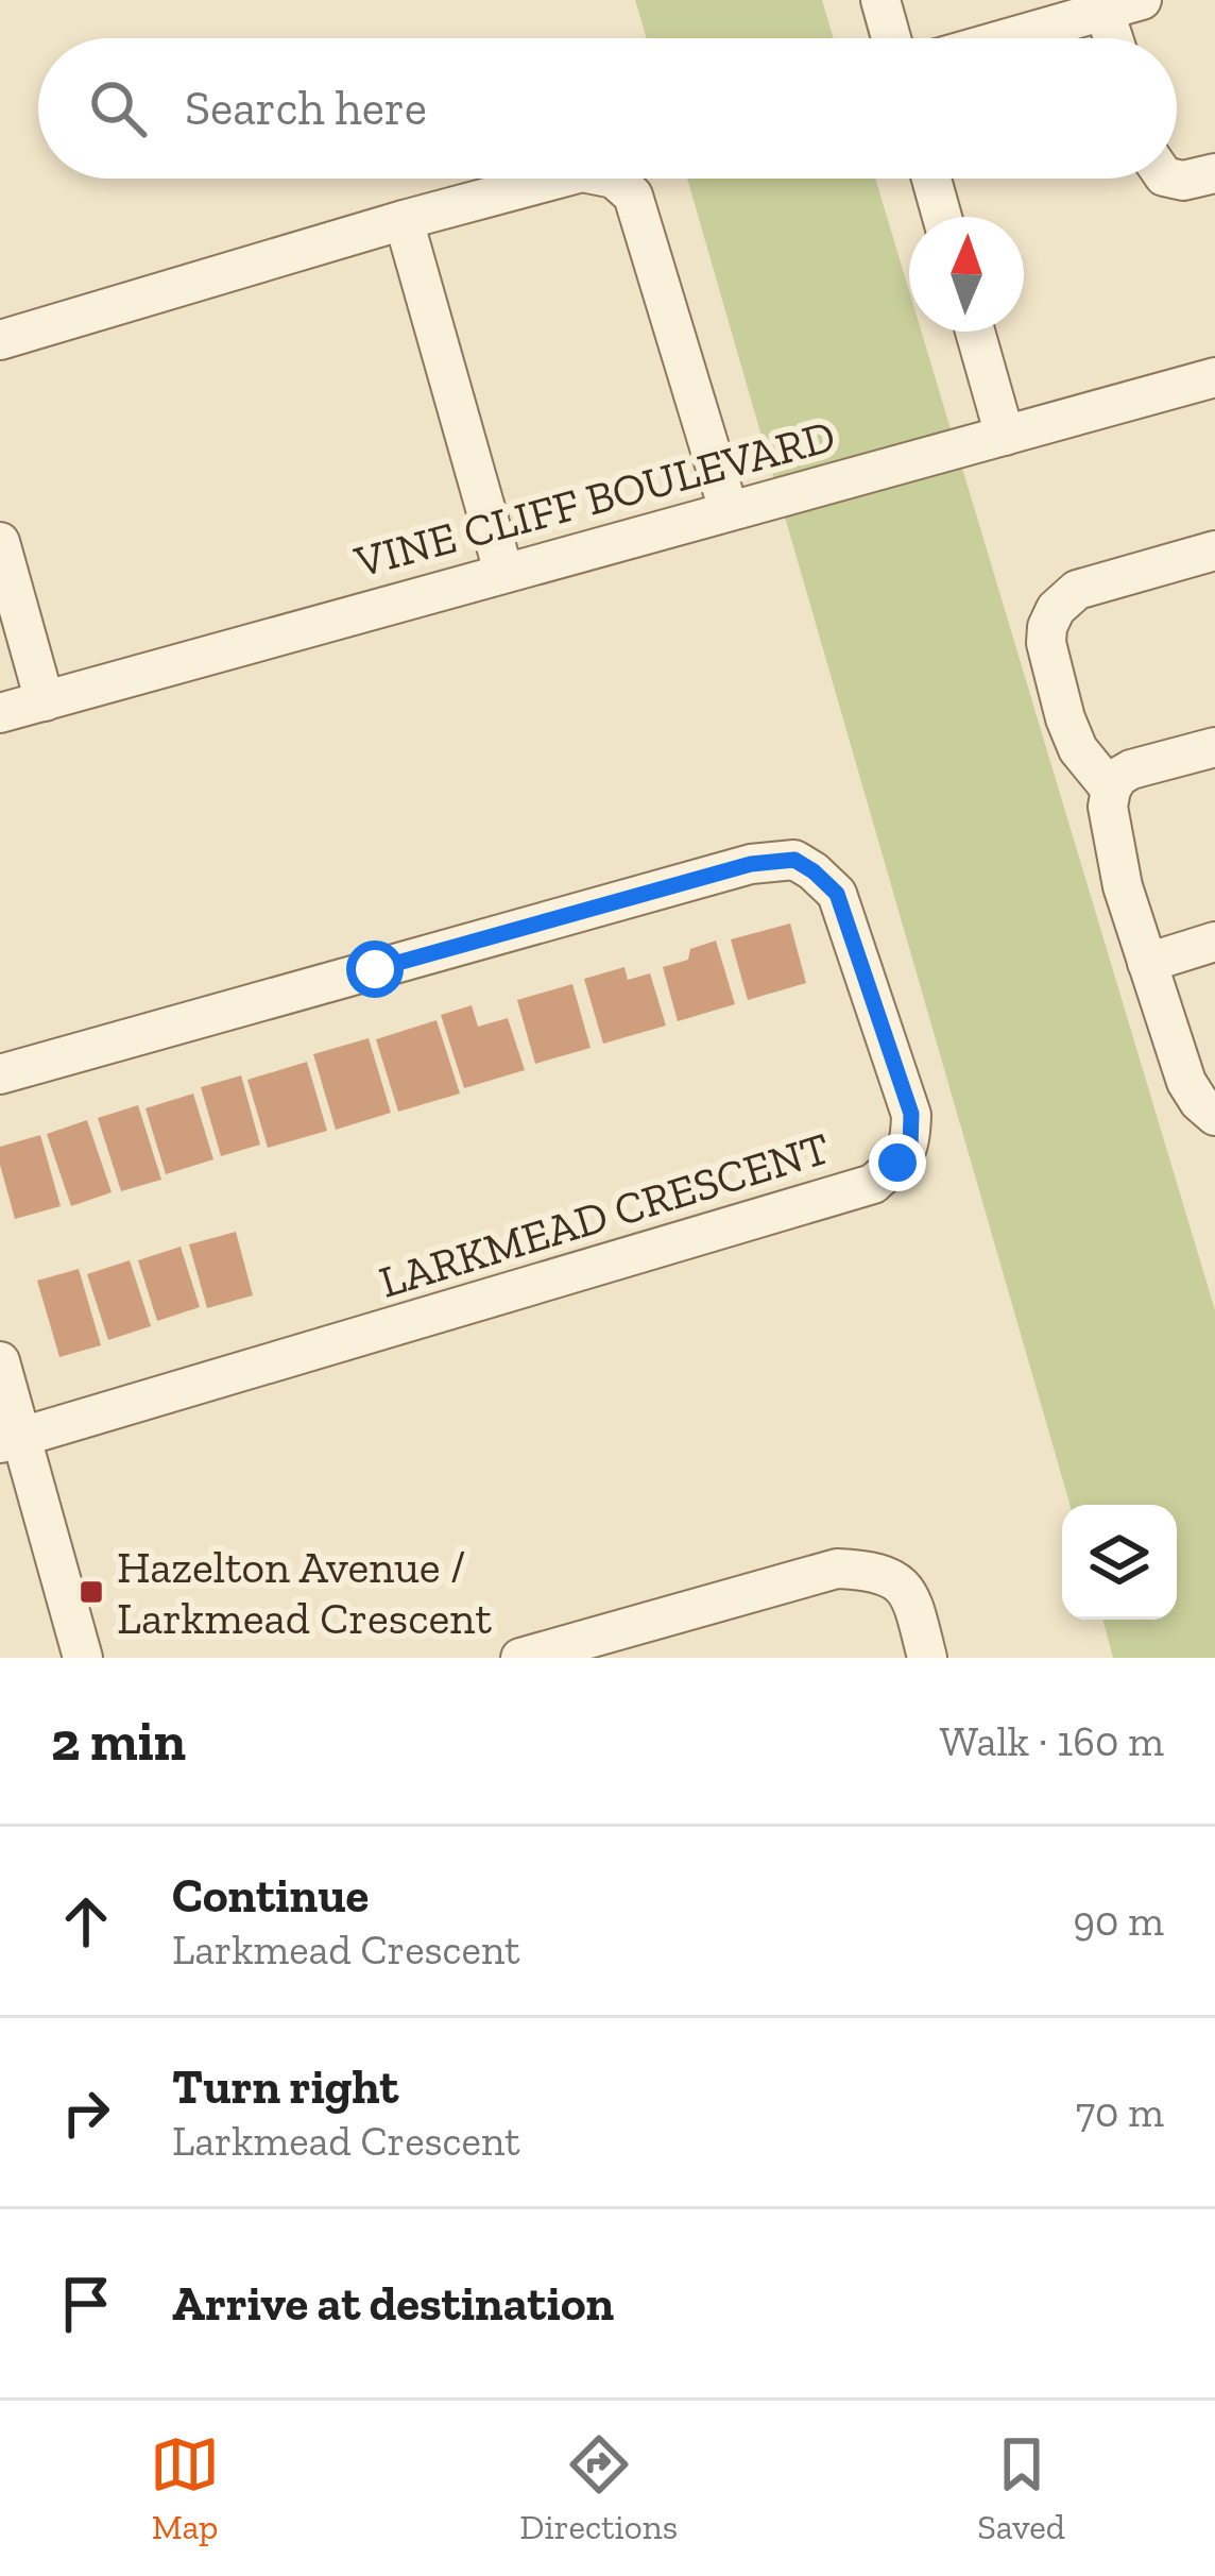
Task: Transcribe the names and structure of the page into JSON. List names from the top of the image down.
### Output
{
  "streets": {
    "street": ["VINE CLIFF BOULEVARD", "LARKMEAD CRESCENT"]
  },
  "places": {
    "transit": ["Hazelton Avenue / Larkmead Crescent"]
  },
  "north": "top",
  "page": {
    "search": "Search here",
    "heading": ["2 min", "Walk · 160 m"],
    "list": [
      ["Continue", "Larkmead Crescent", "90 m"],
      ["Turn right", "Larkmead Crescent", "70 m"],
      "Arrive at destination"
    ],
    "nav": ["Map", "Directions", "Saved"]
  }
}
